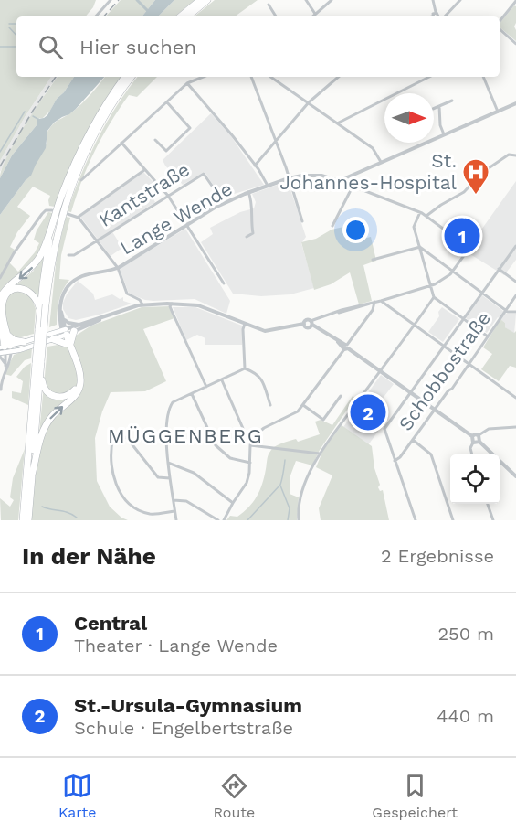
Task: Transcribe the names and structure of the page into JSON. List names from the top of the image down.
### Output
{
  "streets": {
    "street": ["Kantstraße", "Lange Wende", "Schobbostraße"]
  },
  "crossings": [
    ["Kantstraße", "Lange Wende"]
  ],
  "districts": ["MÜGGENBERG"],
  "places": {
    "hospital": ["St. Johannes-Hospital"]
  },
  "north": "right",
  "page": {
    "search": "Hier suchen",
    "pins": ["1", "2"],
    "heading": ["In der Nähe", "2 Ergebnisse"],
    "list": [
      {
        "mark": "1",
        "name": "Central",
        "note": "Theater · Lange Wende",
        "value": "250 m"
      },
      {
        "mark": "2",
        "name": "St.-Ursula-Gymnasium",
        "note": "Schule · Engelbertstraße",
        "value": "440 m"
      }
    ],
    "nav": ["Karte", "Route", "Gespeichert"]
  }
}
